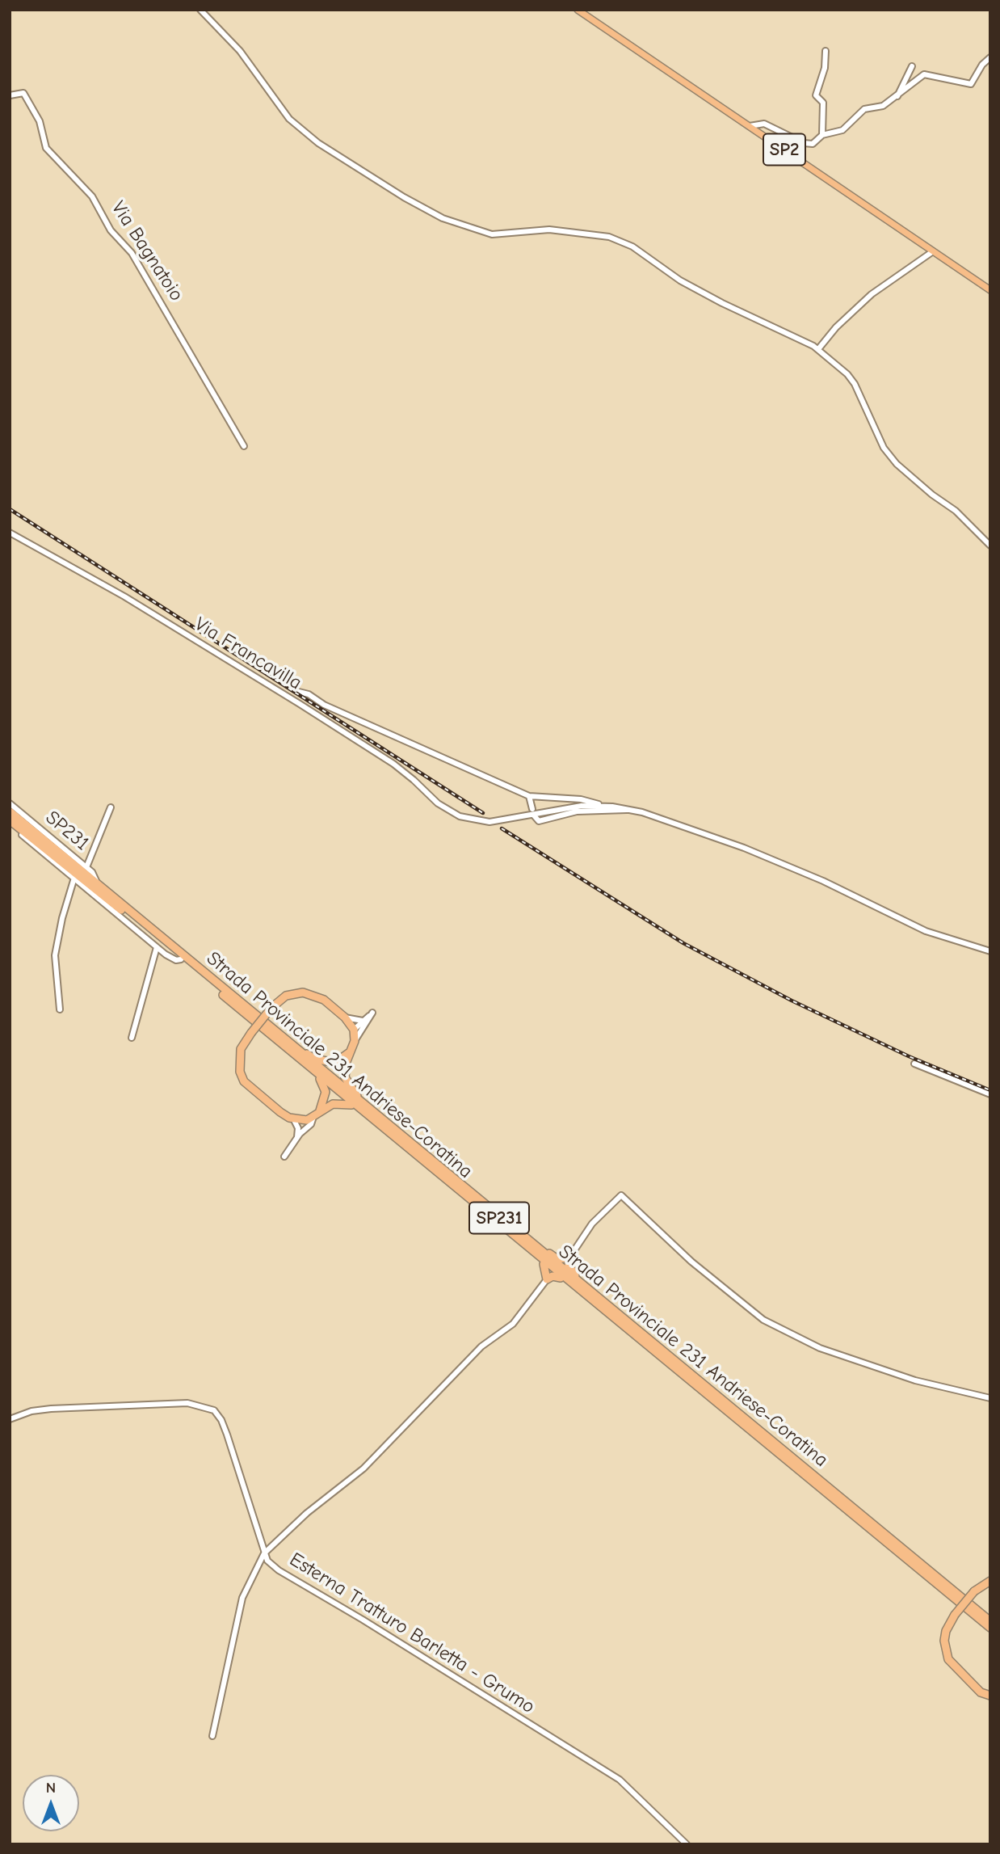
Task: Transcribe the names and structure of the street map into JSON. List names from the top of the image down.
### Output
{
  "streets": {
    "highway": ["SP231", "Strada Provinciale 231 Andriese-Coratina"],
    "main road": ["SP2"],
    "street": ["Via Bagnatoio", "Via Francavilla", "Esterna Tratturo Barletta - Grumo"]
  },
  "crossings": [
    ["SP231", "Strada Provinciale 231 Andriese-Coratina"]
  ],
  "north": "top"
}
